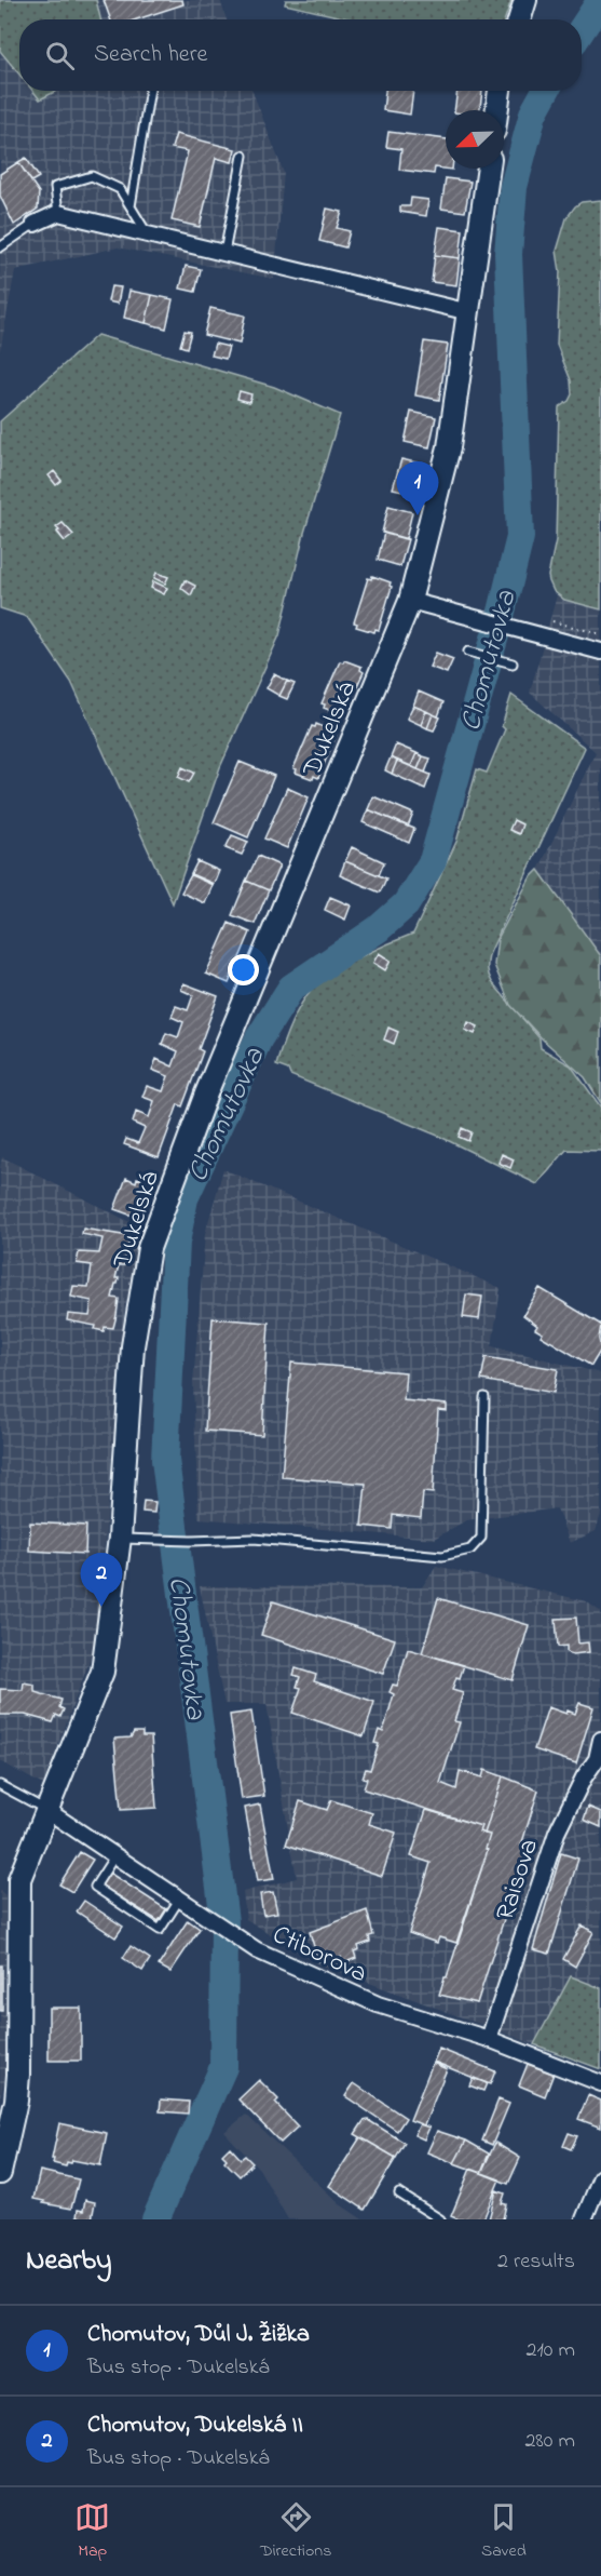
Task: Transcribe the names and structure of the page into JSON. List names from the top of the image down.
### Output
{
  "streets": {
    "street": ["Dukelská", "Raisova", "Ctiborova"]
  },
  "crossings": [
    ["Dukelská", "Ctiborova"],
    ["Raisova", "Ctiborova"]
  ],
  "water": ["Chomutovka"],
  "north": "bottom left",
  "page": {
    "search": "Search here",
    "pins": ["1", "2"],
    "heading": ["Nearby", "2 results"],
    "list": [
      {
        "mark": "1",
        "name": "Chomutov, Důl J. Žižka",
        "note": "Bus stop · Dukelská",
        "value": "210 m"
      },
      {
        "mark": "2",
        "name": "Chomutov, Dukelská II",
        "note": "Bus stop · Dukelská",
        "value": "280 m"
      }
    ],
    "nav": ["Map", "Directions", "Saved"]
  }
}
